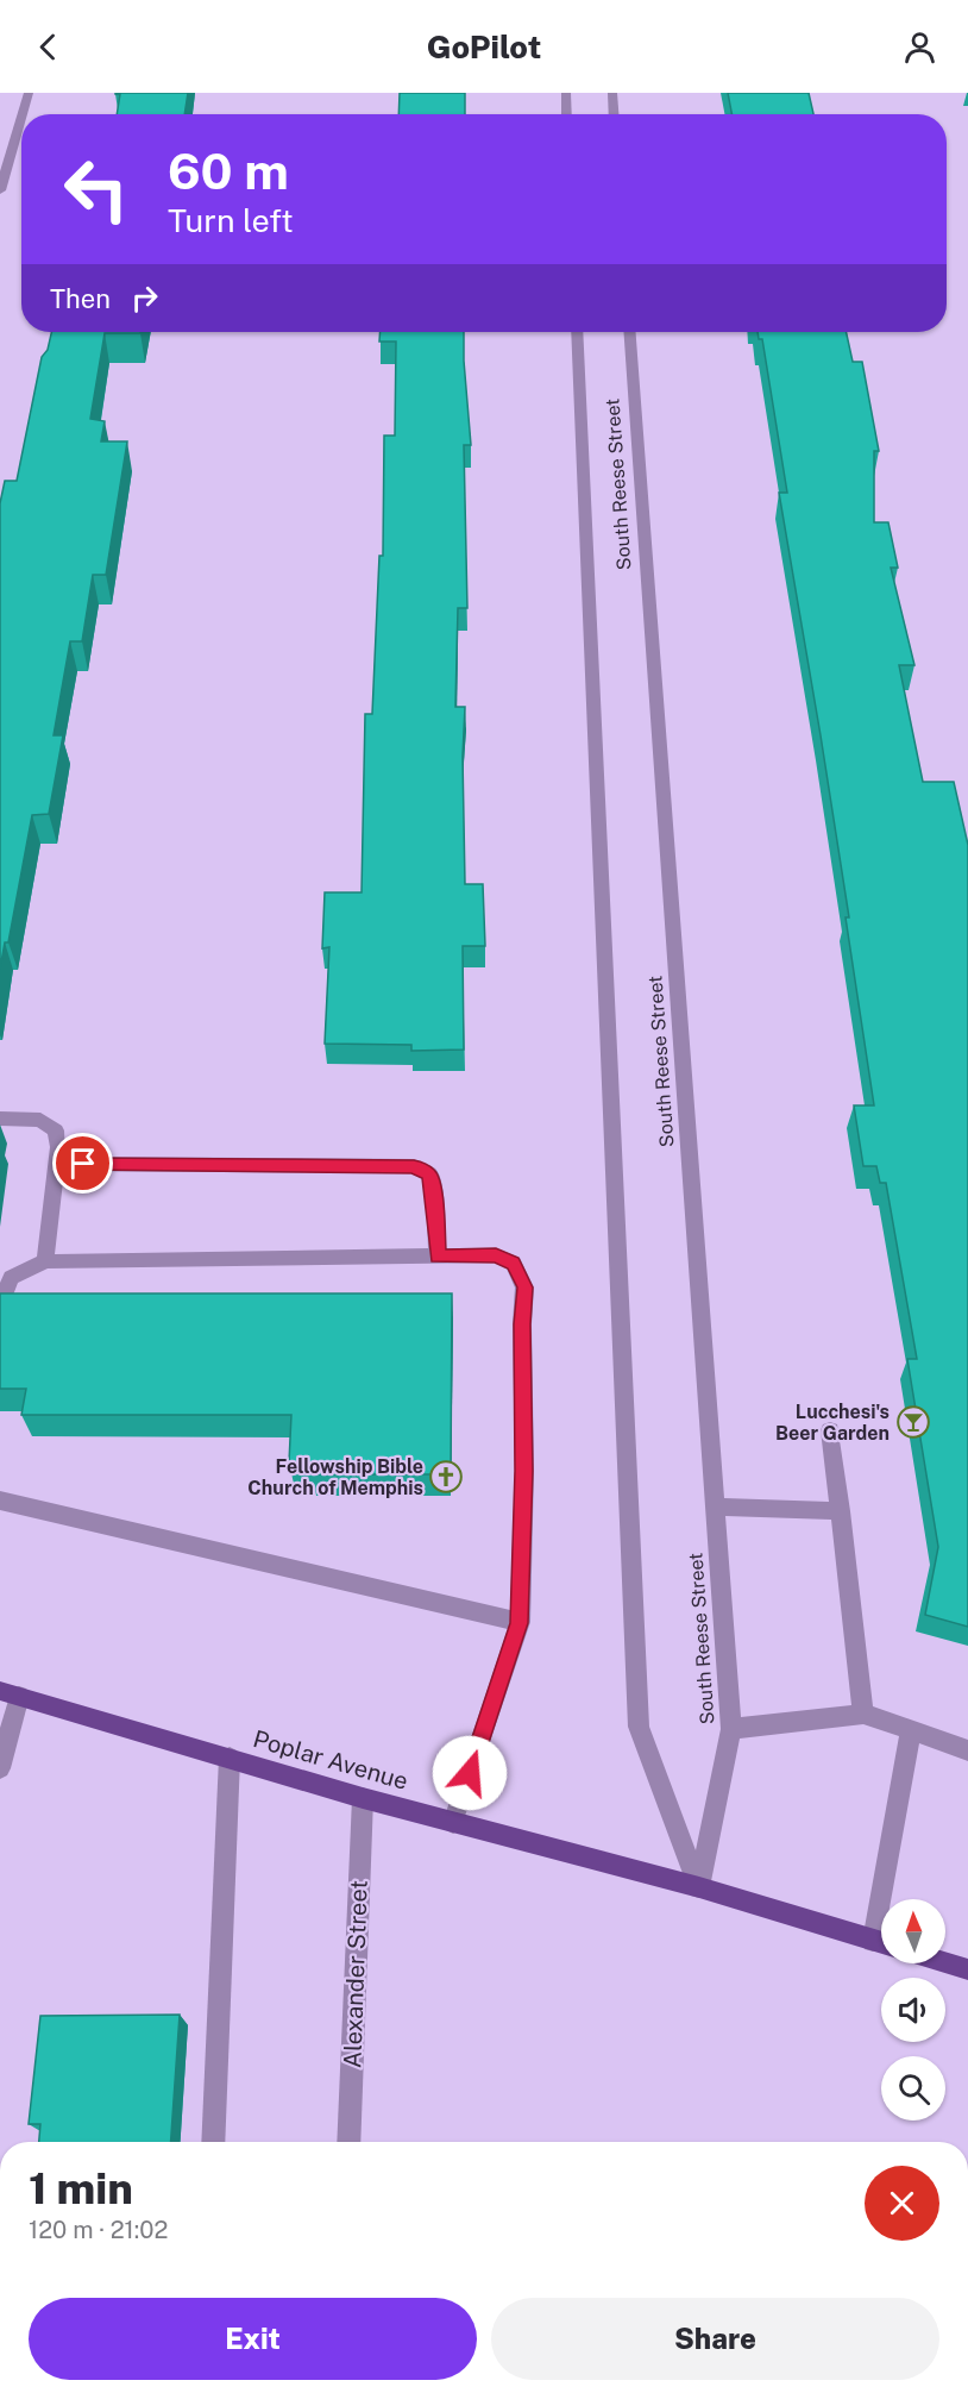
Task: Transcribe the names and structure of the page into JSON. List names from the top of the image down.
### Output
{
  "streets": {
    "main road": ["Poplar Avenue"],
    "street": ["South Reese Street", "Alexander Street"]
  },
  "crossings": [
    ["South Reese Street", "Poplar Avenue"],
    ["Poplar Avenue", "Alexander Street"]
  ],
  "places": {
    "bar": ["Lucchesi's Beer Garden"],
    "church": ["Fellowship Bible Church of Memphis"]
  },
  "north": "top",
  "page": {
    "header": "GoPilot",
    "turn": ["60 m", "Turn left"],
    "then": "Then",
    "heading": ["1 min", "120 m · 21:02"],
    "buttons": ["Exit", "Share"]
  }
}
